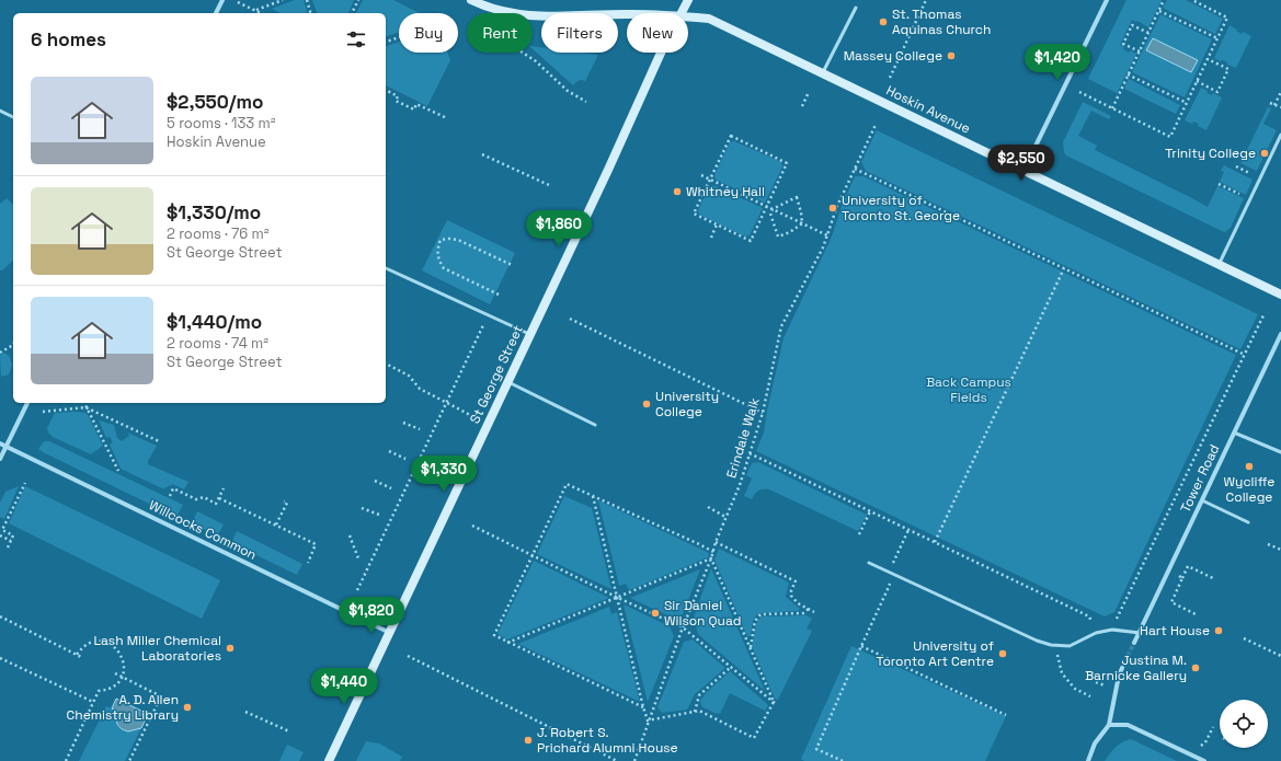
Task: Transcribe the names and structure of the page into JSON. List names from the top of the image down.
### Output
{
  "streets": {
    "street": [
      "Hoskin Avenue",
      "St George Street",
      "Tower Road",
      "Willcocks Common"
    ],
    "path": ["Erindale Walk"]
  },
  "crossings": [
    ["St George Street", "Willcocks Common"]
  ],
  "parks": ["Back Campus Fields"],
  "places": [
    "St. Thomas Aquinas Church",
    "Massey College",
    "Trinity College",
    "Whitney Hall",
    "University of Toronto St. George",
    "University College",
    "Wycliffe College",
    "Sir Daniel Wilson Quad",
    "Hart House",
    "Lash Miller Chemical Laboratories",
    "University of Toronto Art Centre",
    "Justina M. Barnicke Gallery",
    "A. D. Allen Chemistry Library",
    "J. Robert S. Prichard Alumni House"
  ],
  "page": {
    "chip": [
      "Buy",
      "Rent",
      "Filters",
      "New"
    ],
    "heading": "6 homes",
    "price": [
      "$1,420",
      "$2,550",
      "$1,860",
      "$1,330",
      "$1,820",
      "$1,440"
    ],
    "list": [
      {
        "name": "$2,550/mo",
        "note": "5 rooms · 133 m² · Hoskin Avenue"
      },
      {
        "name": "$1,330/mo",
        "note": "2 rooms · 76 m² · St George Street"
      },
      {
        "name": "$1,440/mo",
        "note": "2 rooms · 74 m² · St George Street"
      }
    ]
  }
}
